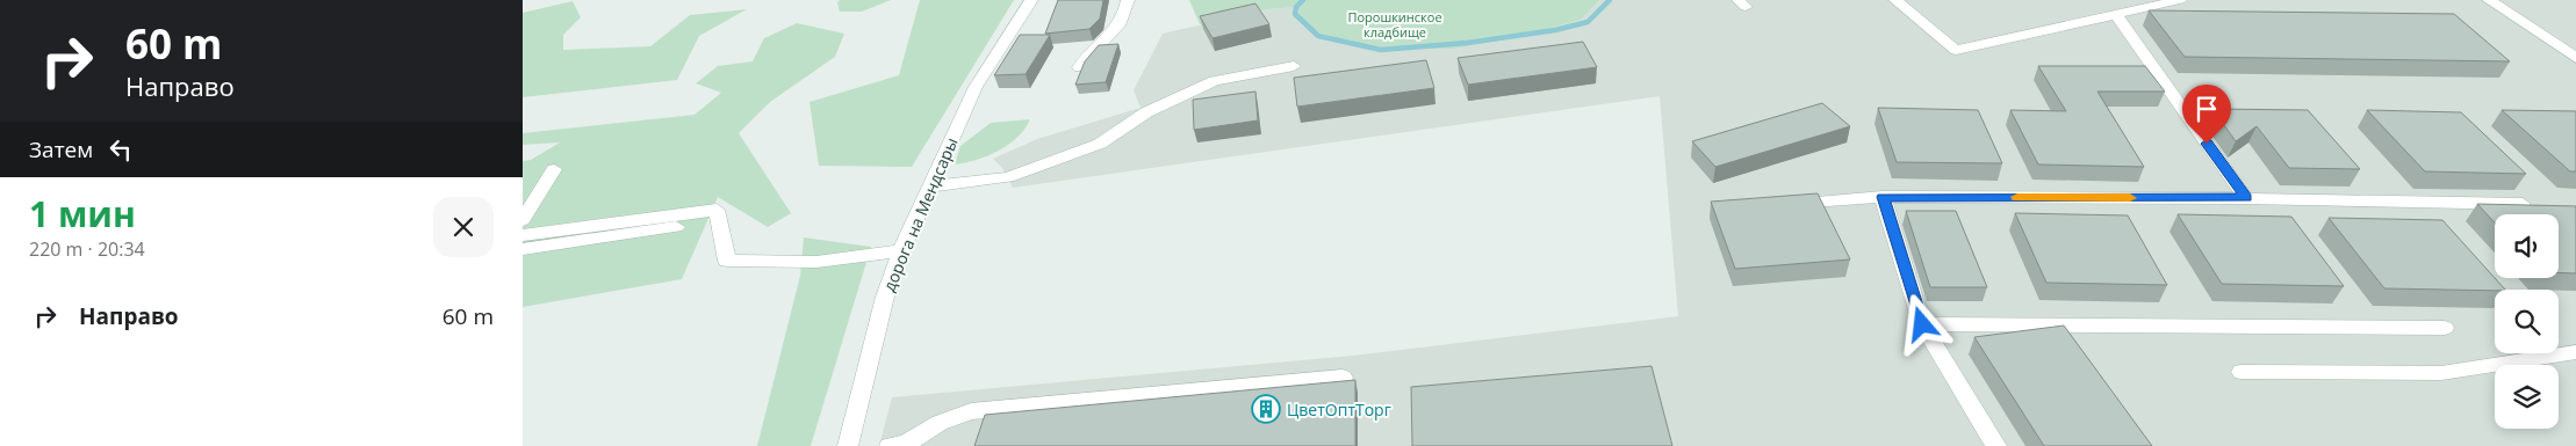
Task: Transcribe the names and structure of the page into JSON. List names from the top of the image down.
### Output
{
  "streets": {
    "street": ["дорога на Мендсары"]
  },
  "parks": ["Порошкинское кладбище"],
  "places": {
    "building": ["ЦветОптТорг"]
  },
  "page": {
    "turn": ["60 m", "Направо"],
    "then": "Затем",
    "heading": ["1 мин", "220 m · 20:34"],
    "list": [
      {
        "name": "Направо",
        "value": "60 m"
      }
    ]
  }
}
